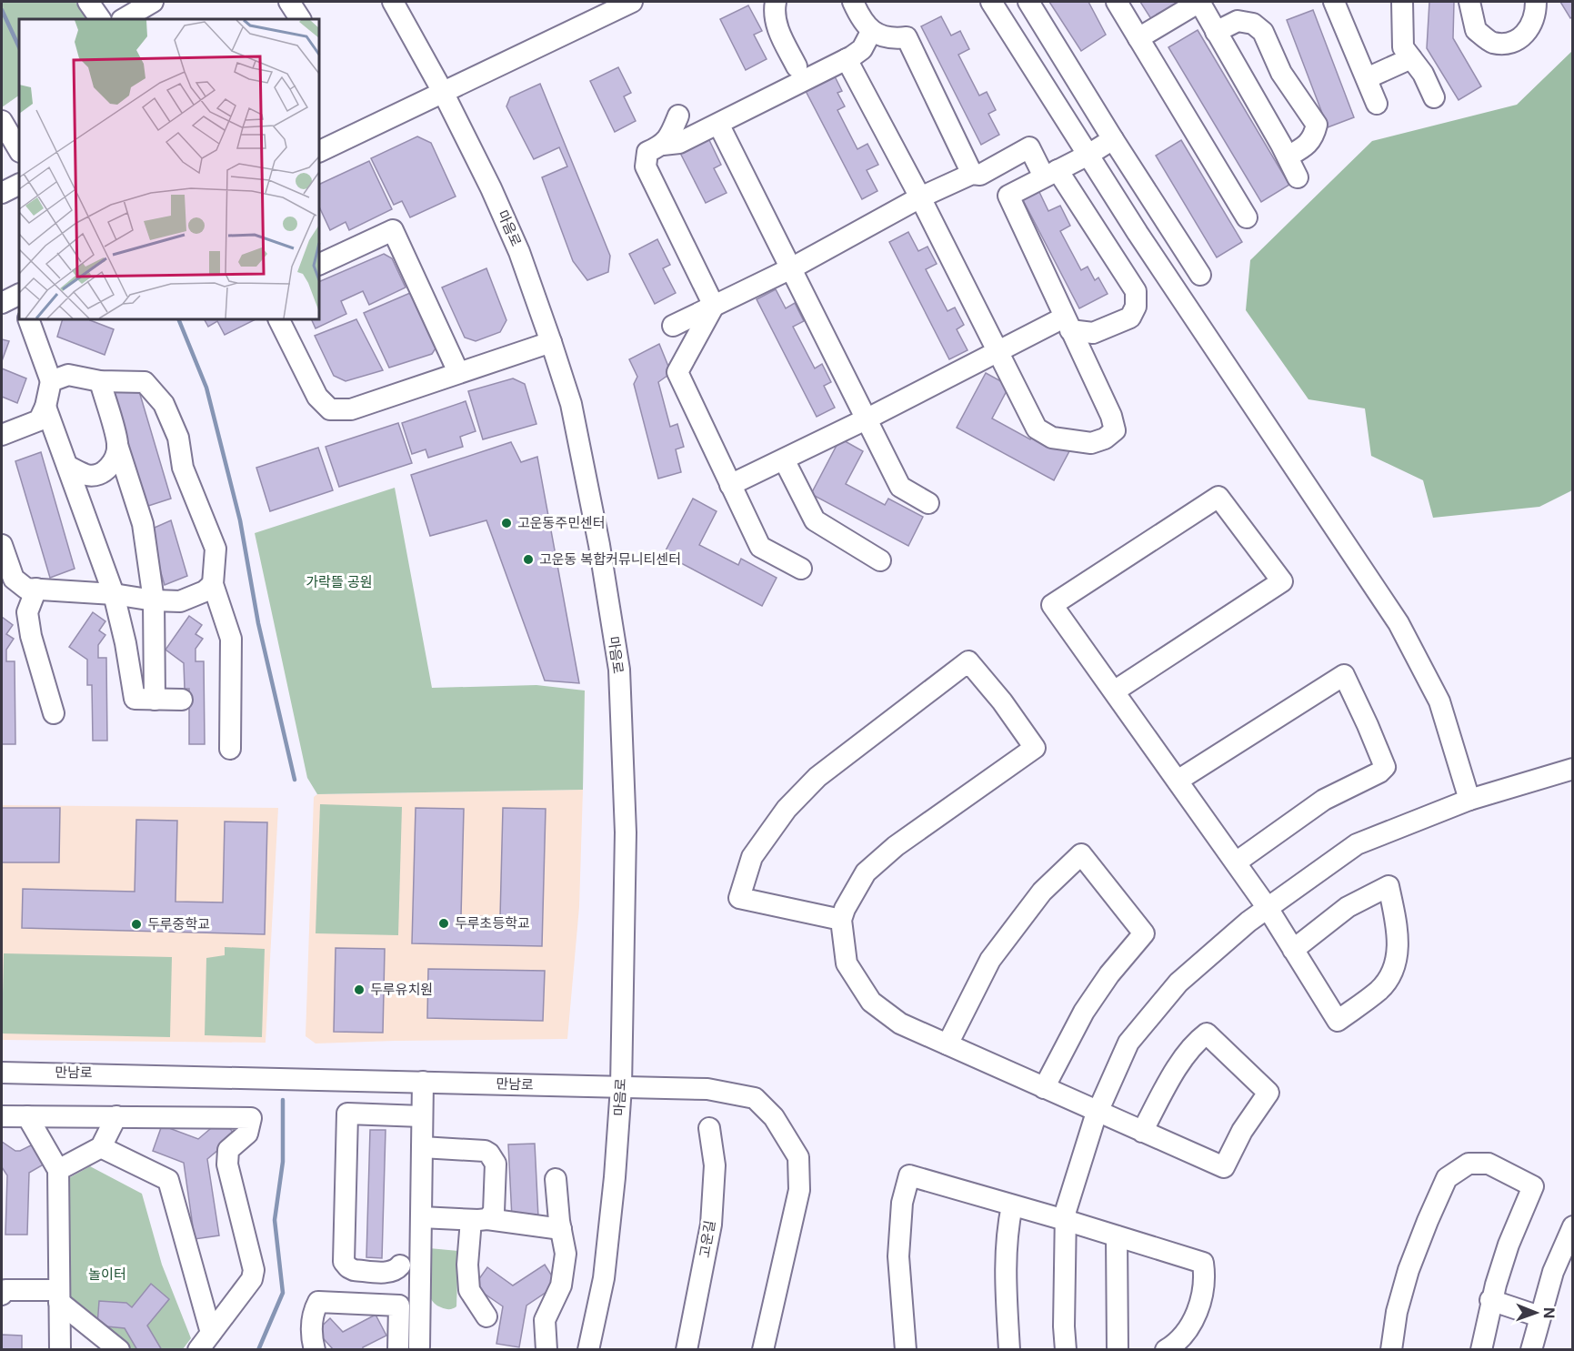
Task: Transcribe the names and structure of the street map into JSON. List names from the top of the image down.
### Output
{
  "streets": {
    "street": ["마음로", "만남로", "고운길"]
  },
  "crossings": [
    ["마음로", "만남로"]
  ],
  "parks": ["가락뜰 공원", "놀이터"],
  "places": [
    "고운동주민센터",
    "고운동 복합커뮤니티센터",
    "두루초등학교",
    "두루중학교",
    "두루유치원"
  ],
  "north": "right"
}
